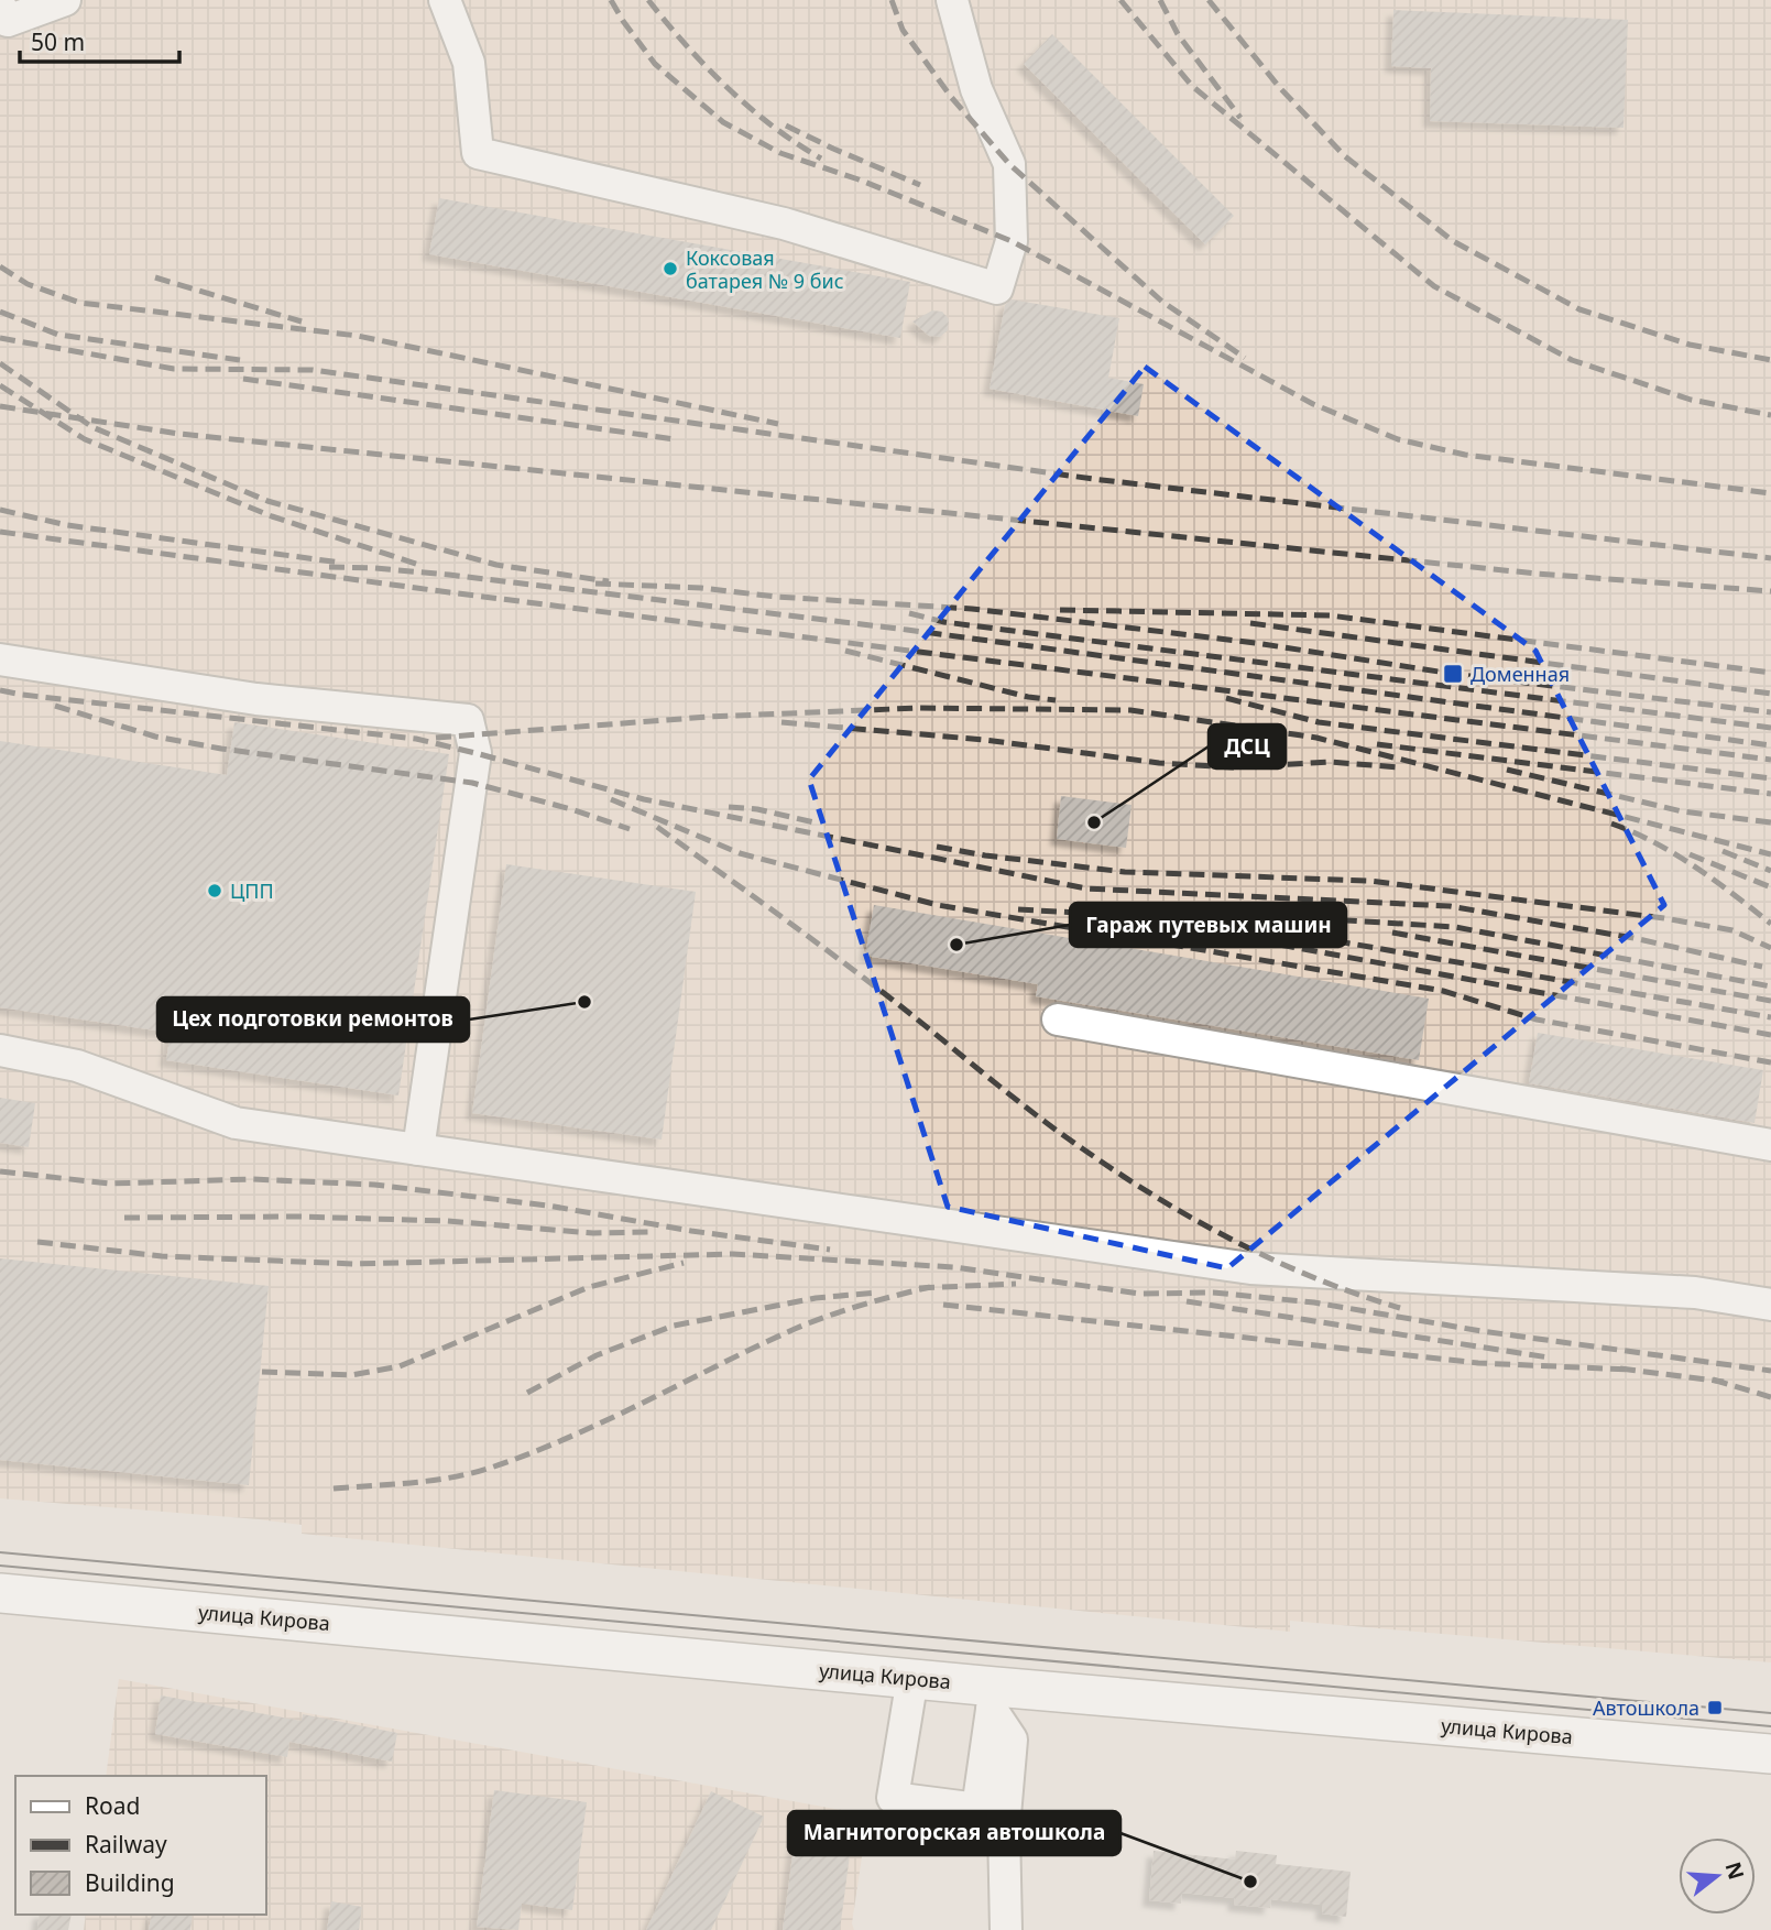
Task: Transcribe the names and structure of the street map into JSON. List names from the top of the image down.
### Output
{
  "streets": {
    "main road": ["улица Кирова"]
  },
  "places": {
    "other": [
      "Коксовая батарея № 9 бис",
      "ДСЦ",
      "ЦПП",
      "Гараж путевых машин",
      "Цех подготовки ремонтов",
      "Магнитогорская автошкола"
    ],
    "transit": ["Доменная", "Автошкола"]
  },
  "legend": ["Road", "Railway", "Building"],
  "scale_bar": "50 m",
  "north": "right"
}
